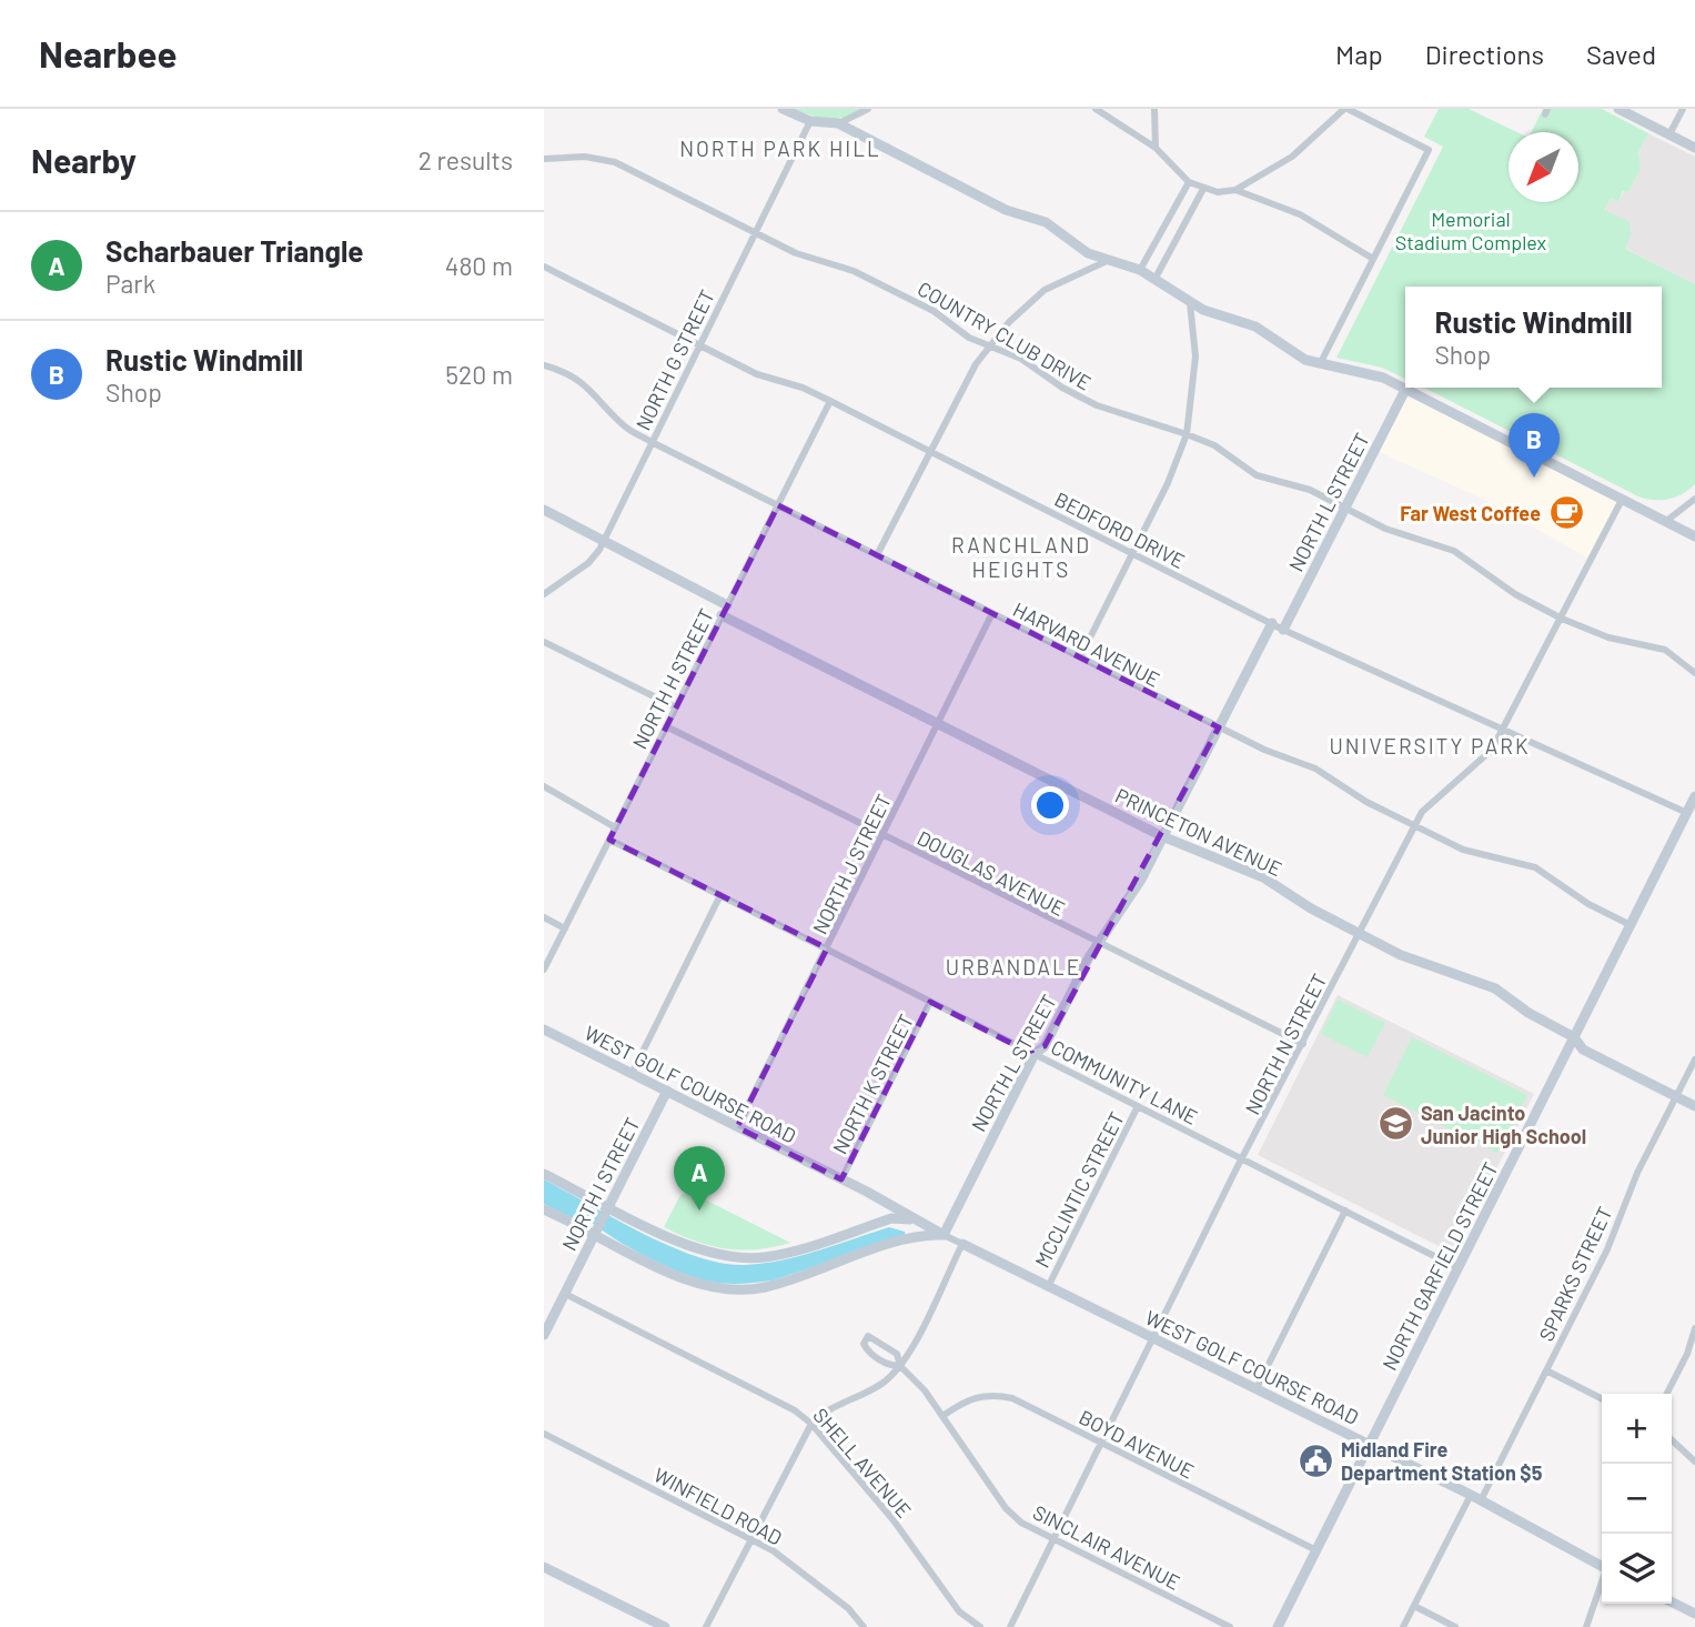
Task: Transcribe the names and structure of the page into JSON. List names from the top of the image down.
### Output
{
  "streets": {
    "street": [
      "COUNTRY CLUB DRIVE",
      "NORTH G STREET",
      "NORTH L STREET",
      "BEDFORD DRIVE",
      "HARVARD AVENUE",
      "NORTH H STREET",
      "PRINCETON AVENUE",
      "NORTH J STREET",
      "DOUGLAS AVENUE",
      "NORTH N STREET",
      "COMMUNITY LANE",
      "WEST GOLF COURSE ROAD",
      "NORTH K STREET",
      "NORTH I STREET",
      "MCCLINTIC STREET",
      "NORTH GARFIELD STREET",
      "SPARKS STREET",
      "BOYD AVENUE",
      "SHELL AVENUE",
      "WINFIELD ROAD",
      "SINCLAIR AVENUE"
    ]
  },
  "crossings": [
    ["COUNTRY CLUB DRIVE", "NORTH G STREET"],
    ["COUNTRY CLUB DRIVE", "NORTH L STREET"],
    ["COUNTRY CLUB DRIVE", "NORTH N STREET"],
    ["NORTH G STREET", "BEDFORD DRIVE"],
    ["NORTH G STREET", "HARVARD AVENUE"],
    ["NORTH G STREET", "PRINCETON AVENUE"],
    ["NORTH L STREET", "BEDFORD DRIVE"],
    ["NORTH L STREET", "HARVARD AVENUE"],
    ["NORTH L STREET", "PRINCETON AVENUE"],
    ["NORTH L STREET", "DOUGLAS AVENUE"],
    ["NORTH L STREET", "COMMUNITY LANE"],
    ["NORTH L STREET", "WEST GOLF COURSE ROAD"],
    ["BEDFORD DRIVE", "NORTH H STREET"],
    ["BEDFORD DRIVE", "NORTH N STREET"],
    ["BEDFORD DRIVE", "NORTH GARFIELD STREET"],
    ["HARVARD AVENUE", "NORTH H STREET"],
    ["HARVARD AVENUE", "NORTH J STREET"],
    ["HARVARD AVENUE", "NORTH N STREET"],
    ["HARVARD AVENUE", "NORTH GARFIELD STREET"],
    ["NORTH H STREET", "PRINCETON AVENUE"],
    ["NORTH H STREET", "DOUGLAS AVENUE"],
    ["NORTH H STREET", "COMMUNITY LANE"],
    ["PRINCETON AVENUE", "NORTH J STREET"],
    ["PRINCETON AVENUE", "NORTH N STREET"],
    ["PRINCETON AVENUE", "NORTH GARFIELD STREET"],
    ["PRINCETON AVENUE", "SPARKS STREET"],
    ["NORTH J STREET", "DOUGLAS AVENUE"],
    ["NORTH J STREET", "COMMUNITY LANE"],
    ["NORTH J STREET", "WEST GOLF COURSE ROAD"],
    ["DOUGLAS AVENUE", "NORTH N STREET"],
    ["NORTH N STREET", "COMMUNITY LANE"],
    ["NORTH N STREET", "WEST GOLF COURSE ROAD"],
    ["NORTH N STREET", "BOYD AVENUE"],
    ["NORTH N STREET", "SINCLAIR AVENUE"],
    ["COMMUNITY LANE", "NORTH K STREET"],
    ["COMMUNITY LANE", "MCCLINTIC STREET"],
    ["COMMUNITY LANE", "NORTH GARFIELD STREET"],
    ["WEST GOLF COURSE ROAD", "NORTH K STREET"],
    ["WEST GOLF COURSE ROAD", "NORTH I STREET"],
    ["WEST GOLF COURSE ROAD", "MCCLINTIC STREET"],
    ["WEST GOLF COURSE ROAD", "NORTH GARFIELD STREET"],
    ["WEST GOLF COURSE ROAD", "SPARKS STREET"],
    ["NORTH I STREET", "SHELL AVENUE"],
    ["NORTH GARFIELD STREET", "BOYD AVENUE"],
    ["BOYD AVENUE", "SINCLAIR AVENUE"]
  ],
  "districts": [
    "NORTH PARK HILL",
    "RANCHLAND HEIGHTS",
    "UNIVERSITY PARK",
    "URBANDALE"
  ],
  "parks": ["Memorial Stadium Complex"],
  "places": {
    "cafe": ["Far West Coffee"],
    "school or university": ["San Jacinto Junior High School"],
    "public building": ["Midland Fire Department Station $5"]
  },
  "north": "bottom left",
  "page": {
    "header": "Nearbee",
    "nav": ["Map", "Directions", "Saved"],
    "heading": ["Nearby", "2 results"],
    "list": [
      {
        "mark": "A",
        "name": "Scharbauer Triangle",
        "note": "Park",
        "value": "480 m"
      },
      {
        "mark": "B",
        "name": "Rustic Windmill",
        "note": "Shop",
        "value": "520 m"
      }
    ],
    "popup": ["Rustic Windmill", "Shop"],
    "pins": ["B", "A"],
    "map_buttons": ["+", "−"]
  }
}
